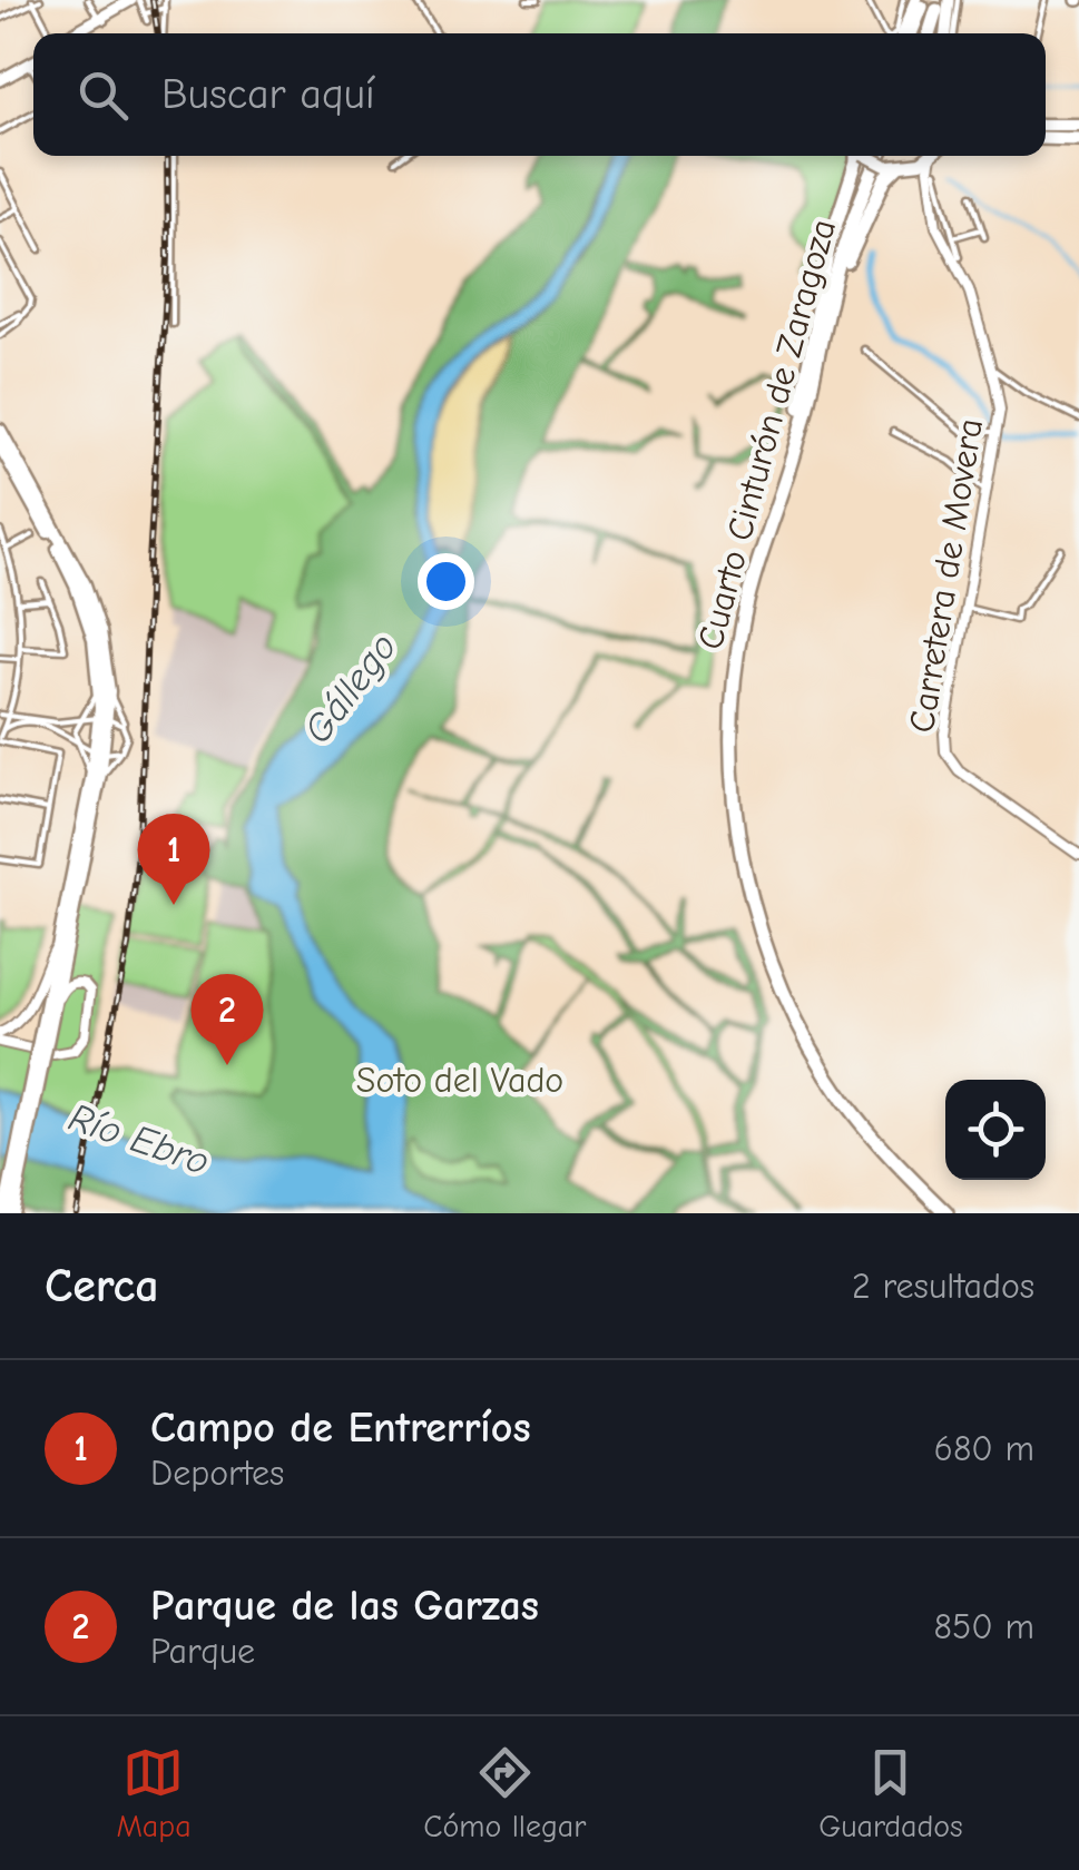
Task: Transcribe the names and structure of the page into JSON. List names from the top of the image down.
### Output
{
  "streets": {
    "highway": ["Cuarto Cinturón de Zaragoza"],
    "main road": ["Carretera de Movera"]
  },
  "water": ["Gállego", "Río Ebro"],
  "parks": ["Soto del Vado"],
  "page": {
    "search": "Buscar aquí",
    "pins": ["1", "2"],
    "heading": ["Cerca", "2 resultados"],
    "list": [
      {
        "mark": "1",
        "name": "Campo de Entrerríos",
        "note": "Deportes",
        "value": "680 m"
      },
      {
        "mark": "2",
        "name": "Parque de las Garzas",
        "note": "Parque",
        "value": "850 m"
      }
    ],
    "nav": ["Mapa", "Cómo llegar", "Guardados"]
  }
}
